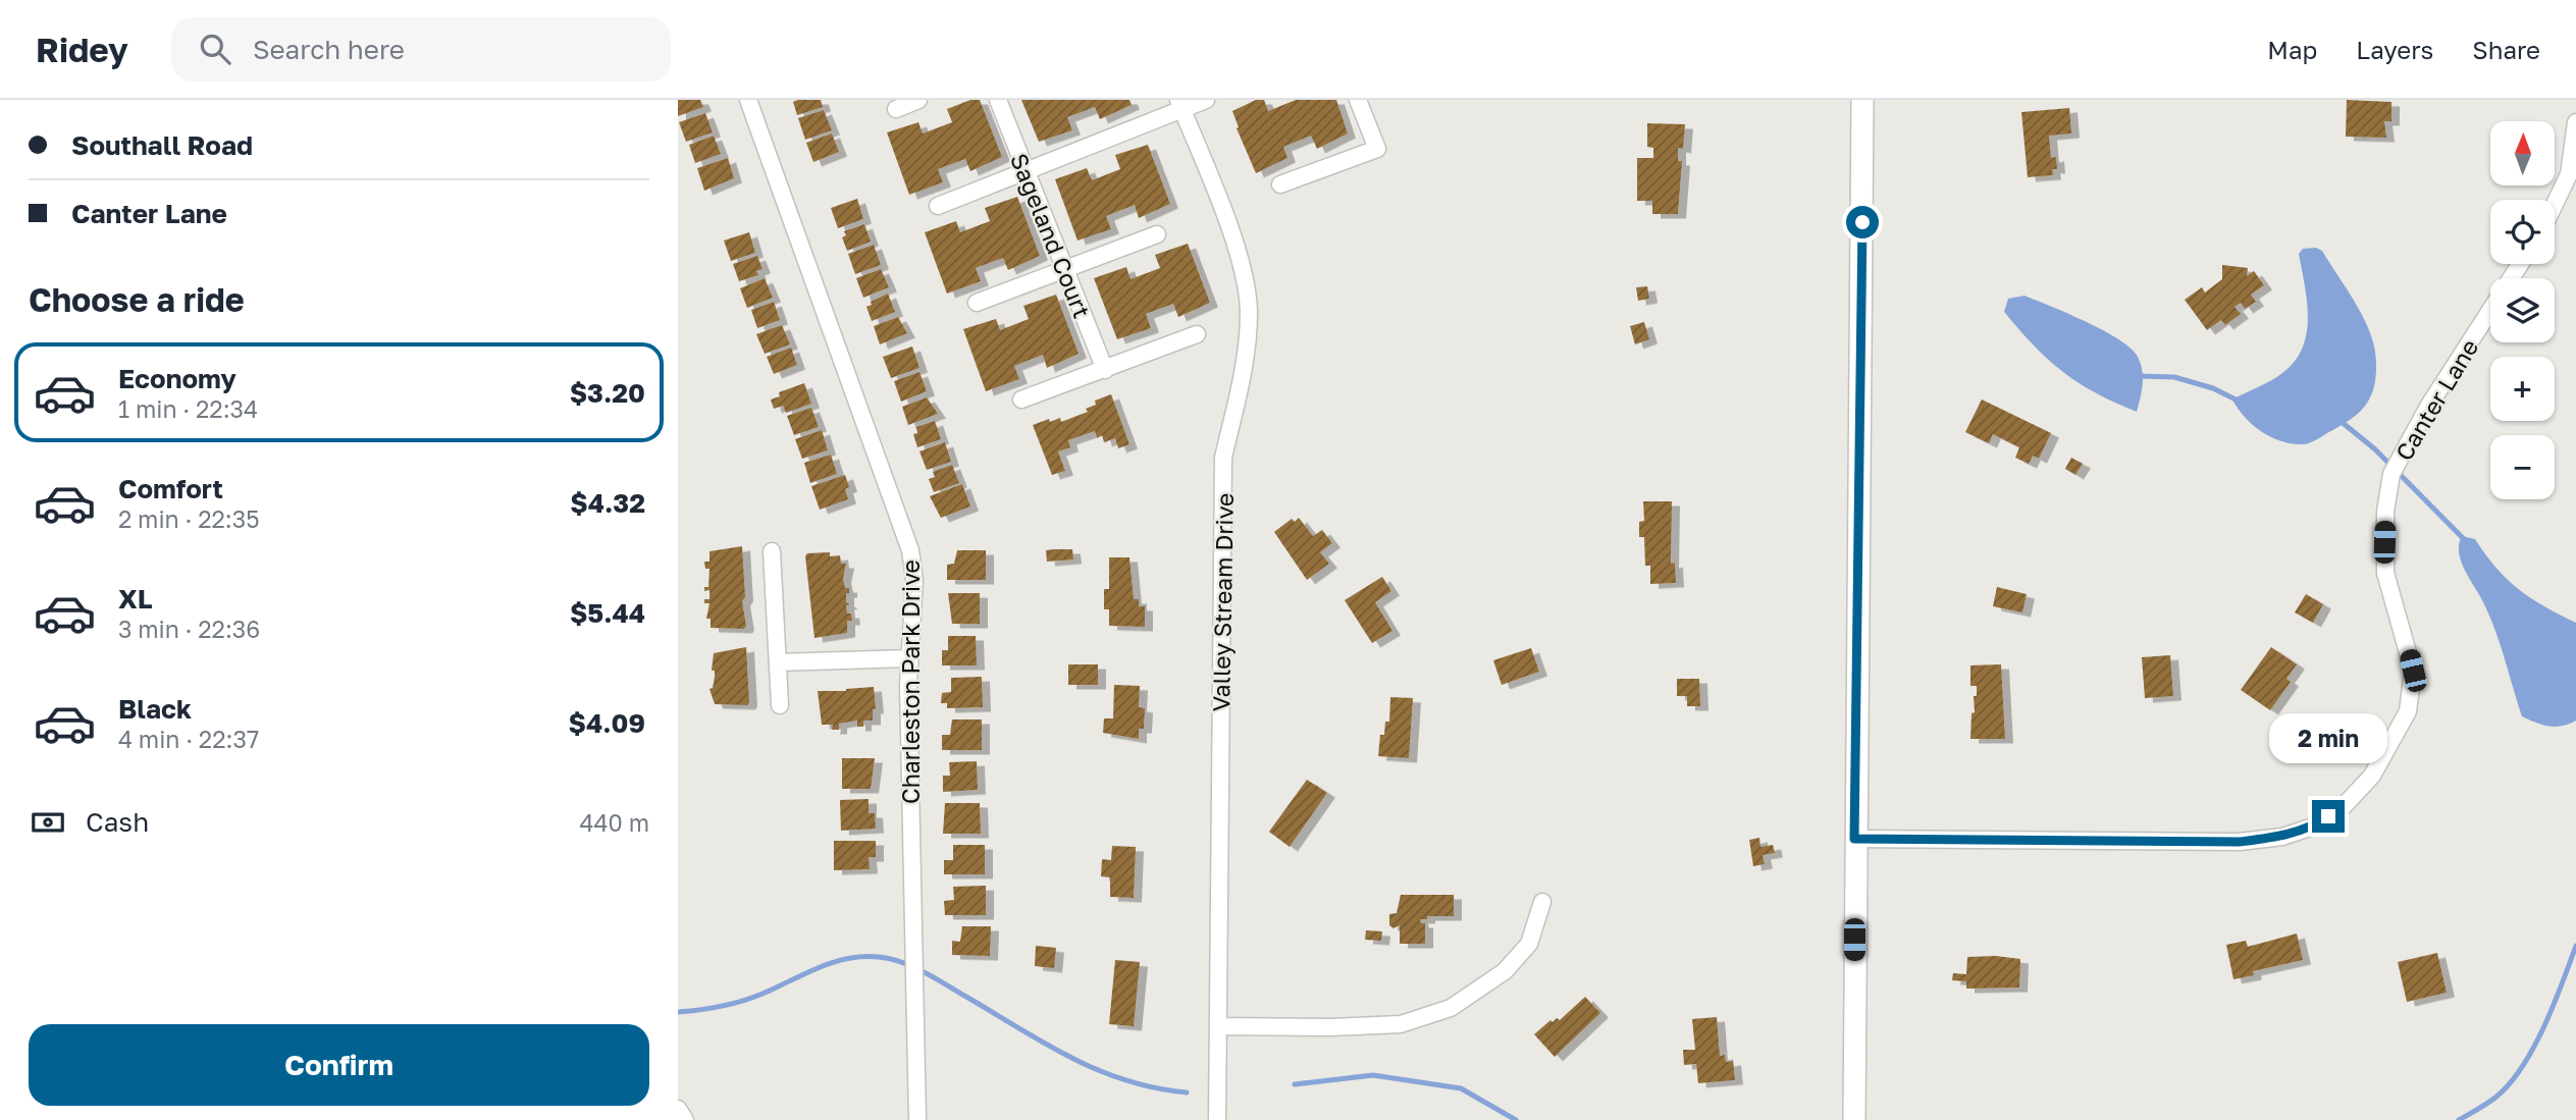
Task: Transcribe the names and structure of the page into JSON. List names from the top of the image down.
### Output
{
  "streets": {
    "street": [
      "Sageland Court",
      "Canter Lane",
      "Valley Stream Drive",
      "Charleston Park Drive"
    ]
  },
  "north": "top",
  "page": {
    "header": "Ridey",
    "search": "Search here",
    "nav": ["Map", "Layers", "Share"],
    "banner": ["Southall Road", "Canter Lane"],
    "map_buttons": ["+", "−"],
    "heading": "Choose a ride",
    "list": [
      {
        "name": "Economy",
        "note": "1 min · 22:34",
        "value": "$3.20"
      },
      {
        "name": "Comfort",
        "note": "2 min · 22:35",
        "value": "$4.32"
      },
      {
        "name": "XL",
        "note": "3 min · 22:36",
        "value": "$5.44"
      },
      {
        "name": "Black",
        "note": "4 min · 22:37",
        "value": "$4.09"
      }
    ],
    "bubble": "2 min",
    "pay": ["Cash", "440 m"],
    "buttons": "Confirm"
  }
}
